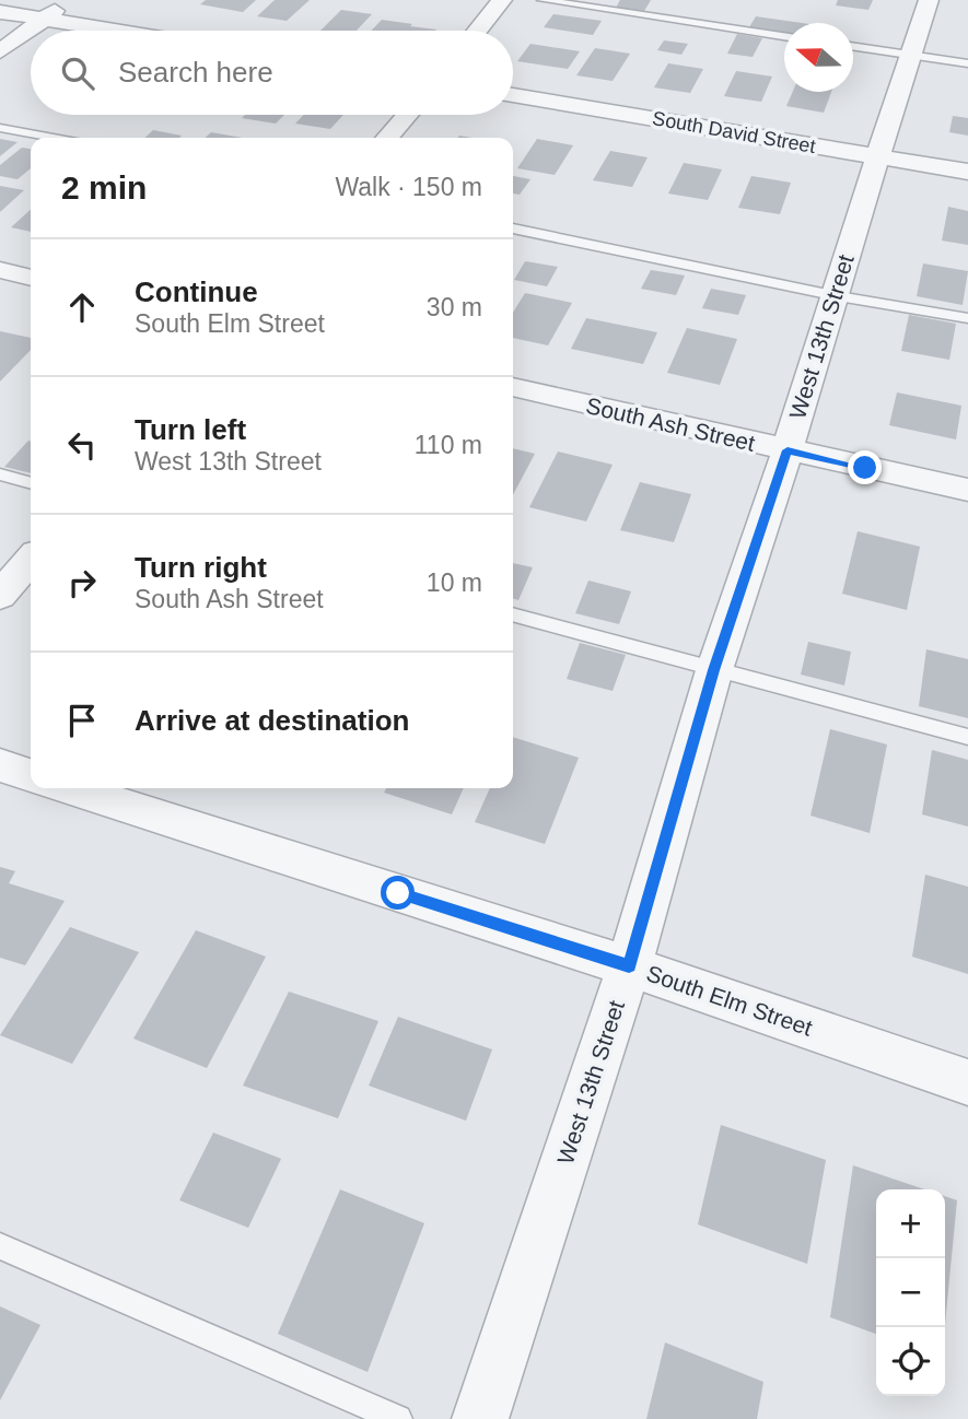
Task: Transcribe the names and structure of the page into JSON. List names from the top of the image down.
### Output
{
  "streets": {
    "street": [
      "South David Street",
      "West 13th Street",
      "South Ash Street",
      "South Elm Street"
    ]
  },
  "crossings": [
    ["South David Street", "West 13th Street"],
    ["West 13th Street", "South Ash Street"],
    ["West 13th Street", "South Elm Street"]
  ],
  "north": "left",
  "page": {
    "search": "Search here",
    "heading": ["2 min", "Walk · 150 m"],
    "list": [
      ["Continue", "South Elm Street", "30 m"],
      ["Turn left", "West 13th Street", "110 m"],
      ["Turn right", "South Ash Street", "10 m"],
      "Arrive at destination"
    ],
    "map_buttons": ["+", "−"]
  }
}
